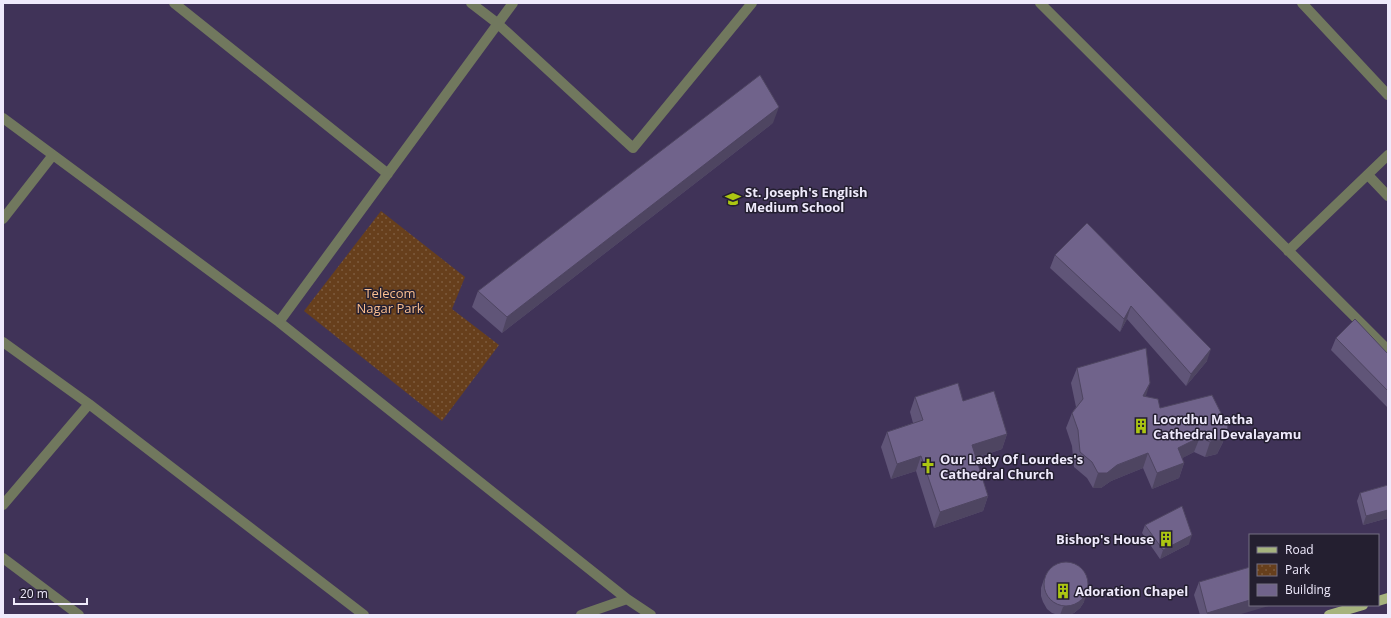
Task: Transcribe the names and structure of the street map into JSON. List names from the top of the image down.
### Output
{
  "parks": ["Telecom Nagar Park"],
  "places": {
    "school or university": ["St. Joseph's English Medium School"],
    "building": ["Loordhu Matha Cathedral Devalayamu", "Bishop's House", "Adoration Chapel"],
    "church": ["Our Lady Of Lourdes's Cathedral Church"]
  },
  "legend": ["Road", "Park", "Building"],
  "scale_bar": "20 m"
}
